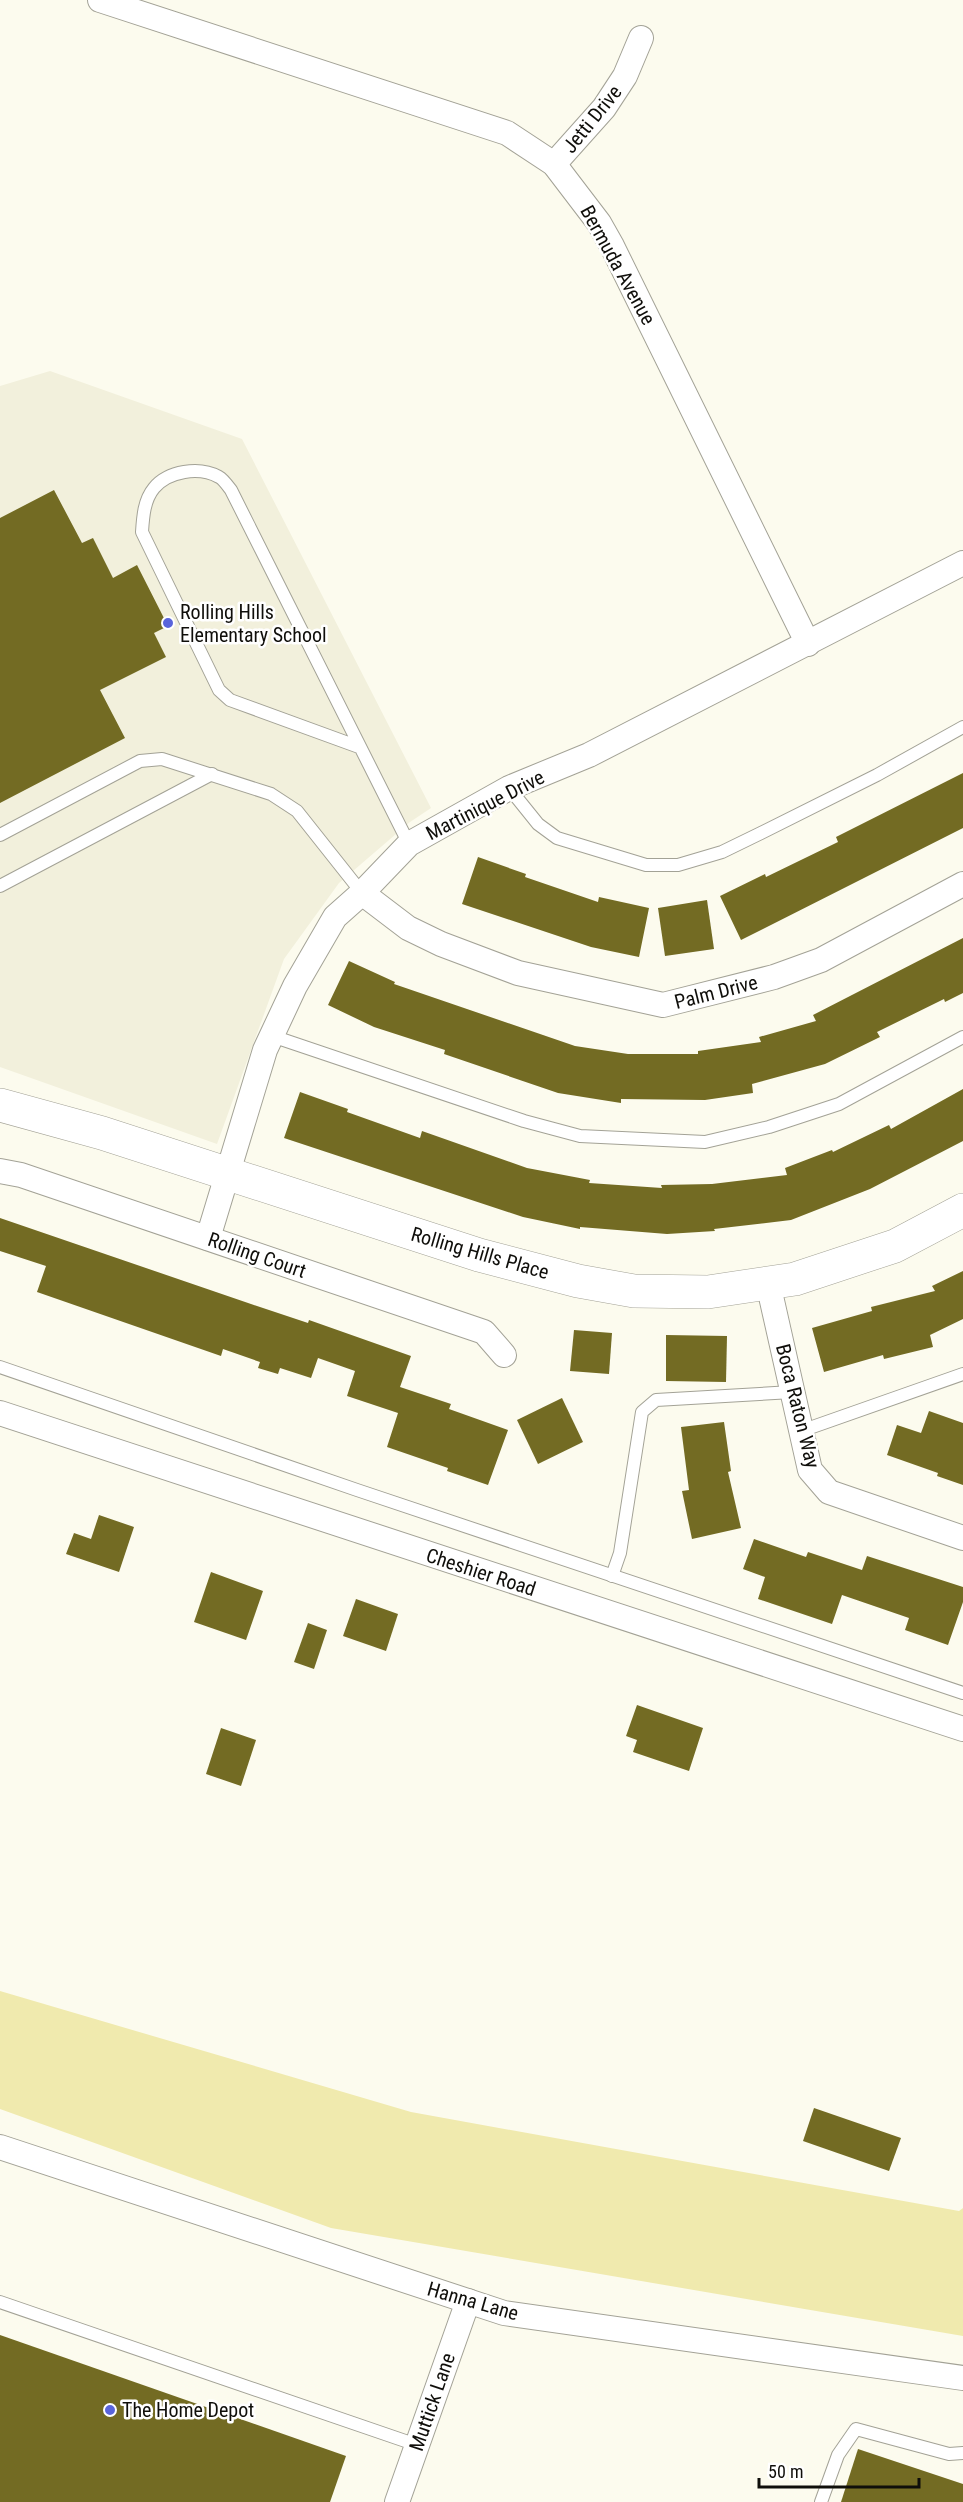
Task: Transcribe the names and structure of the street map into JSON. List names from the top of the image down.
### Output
{
  "streets": {
    "street": [
      "Jetti Drive",
      "Bermuda Avenue",
      "Martinique Drive",
      "Palm Drive",
      "Rolling Hills Place",
      "Rolling Court",
      "Boca Raton Way",
      "Cheshier Road",
      "Hanna Lane",
      "Muttick Lane"
    ]
  },
  "crossings": [
    ["Jetti Drive", "Bermuda Avenue"],
    ["Bermuda Avenue", "Martinique Drive"],
    ["Martinique Drive", "Palm Drive"],
    ["Martinique Drive", "Rolling Hills Place"],
    ["Martinique Drive", "Rolling Court"],
    ["Rolling Hills Place", "Boca Raton Way"],
    ["Hanna Lane", "Muttick Lane"]
  ],
  "places": ["Rolling Hills Elementary School", "The Home Depot"],
  "scale_bar": "50 m"
}
